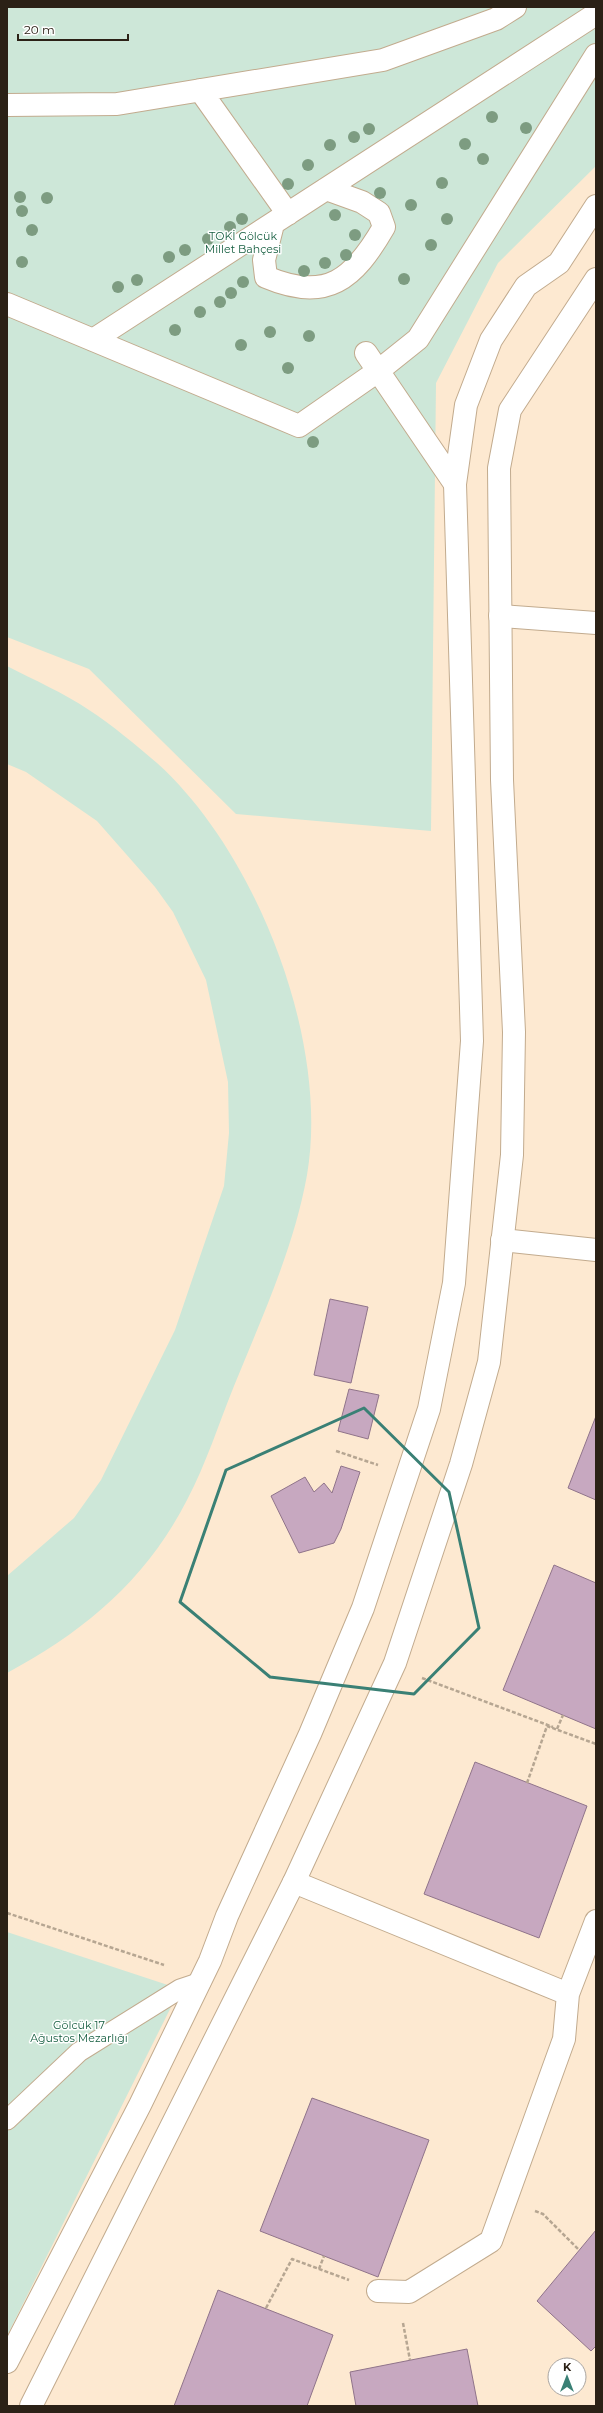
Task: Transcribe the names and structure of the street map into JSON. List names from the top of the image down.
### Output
{
  "parks": ["TOKİ Gölcük Millet Bahçesi", "Gölcük 17 Ağustos Mezarlığı"],
  "scale_bar": "20 m",
  "north": "top"
}
